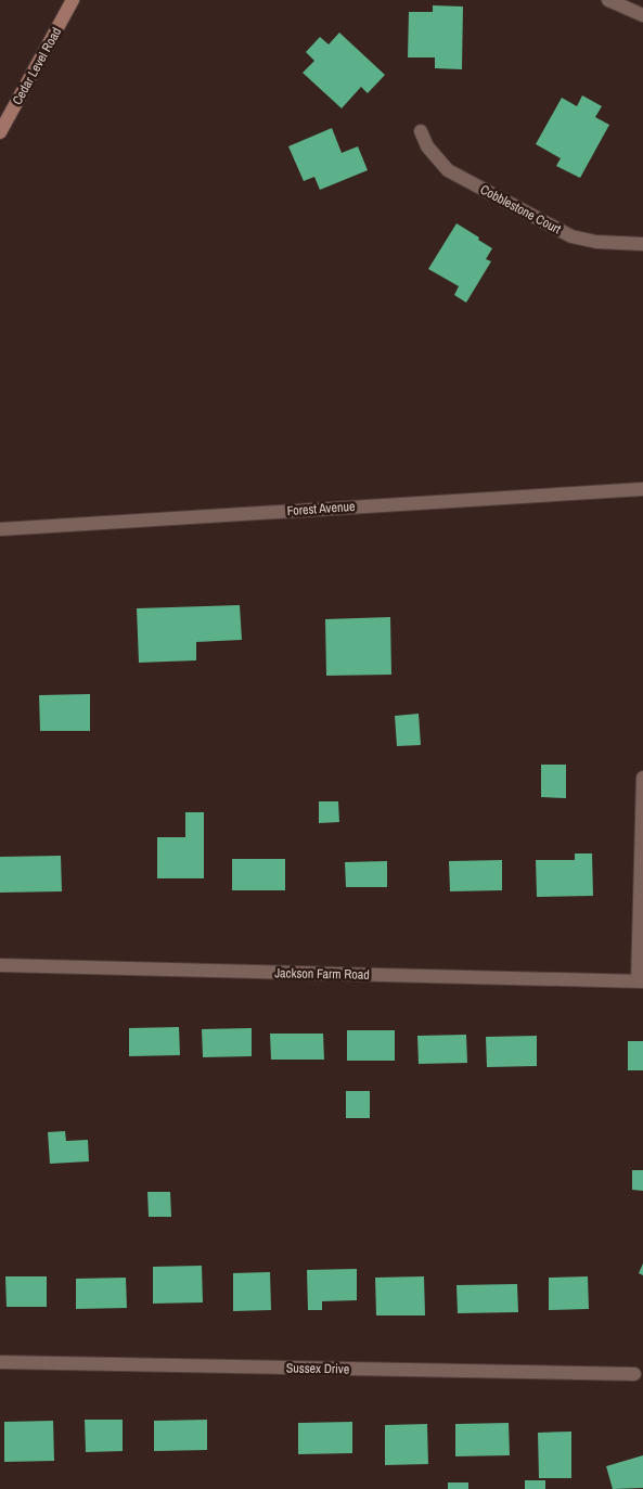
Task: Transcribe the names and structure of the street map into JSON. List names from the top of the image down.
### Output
{
  "streets": {
    "main road": ["Cedar Level Road"],
    "street": [
      "Cobblestone Court",
      "Forest Avenue",
      "Jackson Farm Road",
      "Sussex Drive"
    ]
  }
}
